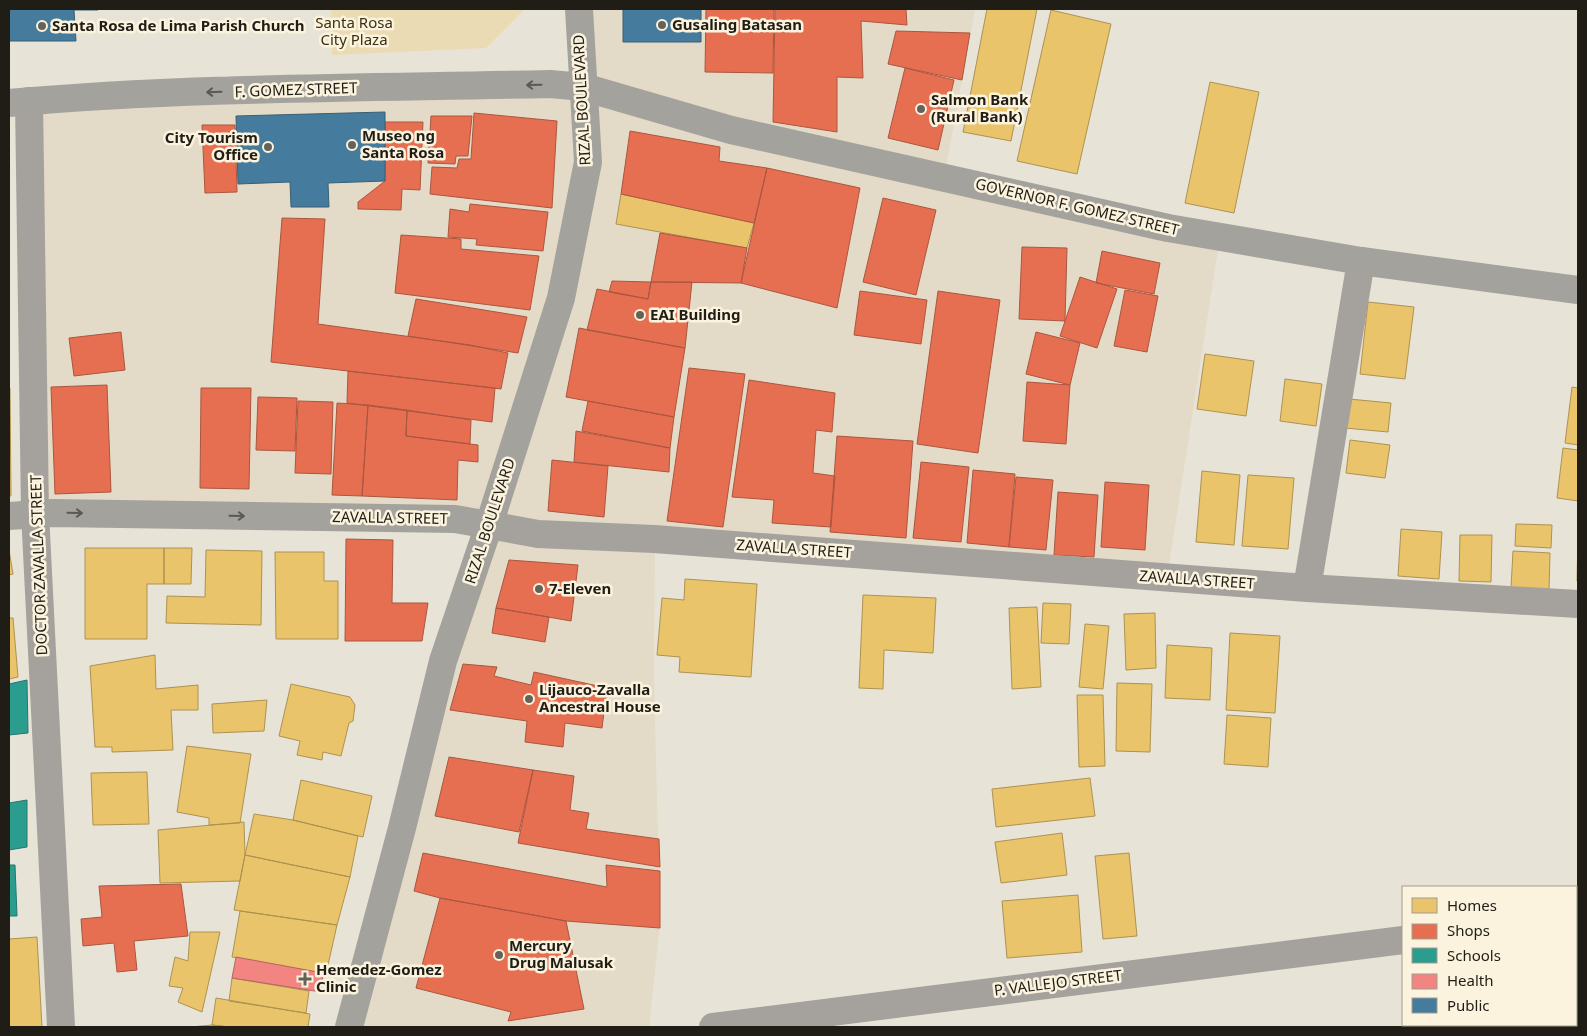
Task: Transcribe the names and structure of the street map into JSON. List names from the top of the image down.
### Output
{
  "streets": {
    "main road": [
      "F. GOMEZ STREET",
      "RIZAL BOULEVARD",
      "GOVERNOR F. GOMEZ STREET",
      "ZAVALLA STREET"
    ],
    "street": ["DOCTOR ZAVALLA STREET", "P. VALLEJO STREET"]
  },
  "crossings": [
    ["F. GOMEZ STREET", "RIZAL BOULEVARD"],
    ["F. GOMEZ STREET", "GOVERNOR F. GOMEZ STREET"],
    ["F. GOMEZ STREET", "DOCTOR ZAVALLA STREET"],
    ["RIZAL BOULEVARD", "GOVERNOR F. GOMEZ STREET"],
    ["RIZAL BOULEVARD", "ZAVALLA STREET"],
    ["ZAVALLA STREET", "DOCTOR ZAVALLA STREET"]
  ],
  "one_way": ["F. GOMEZ STREET"],
  "parks": ["Santa Rosa City Plaza"],
  "places": {
    "other": [
      "Gusaling Batasan",
      "Santa Rosa de Lima Parish Church",
      "Salmon Bank (Rural Bank)",
      "Museo ng Santa Rosa",
      "City Tourism Office",
      "EAI Building",
      "7-Eleven",
      "Lijauco-Zavalla Ancestral House",
      "Mercury Drug Malusak"
    ],
    "health": ["Hemedez-Gomez Clinic"]
  },
  "legend": [
    "Homes",
    "Shops",
    "Schools",
    "Health",
    "Public"
  ]
}
